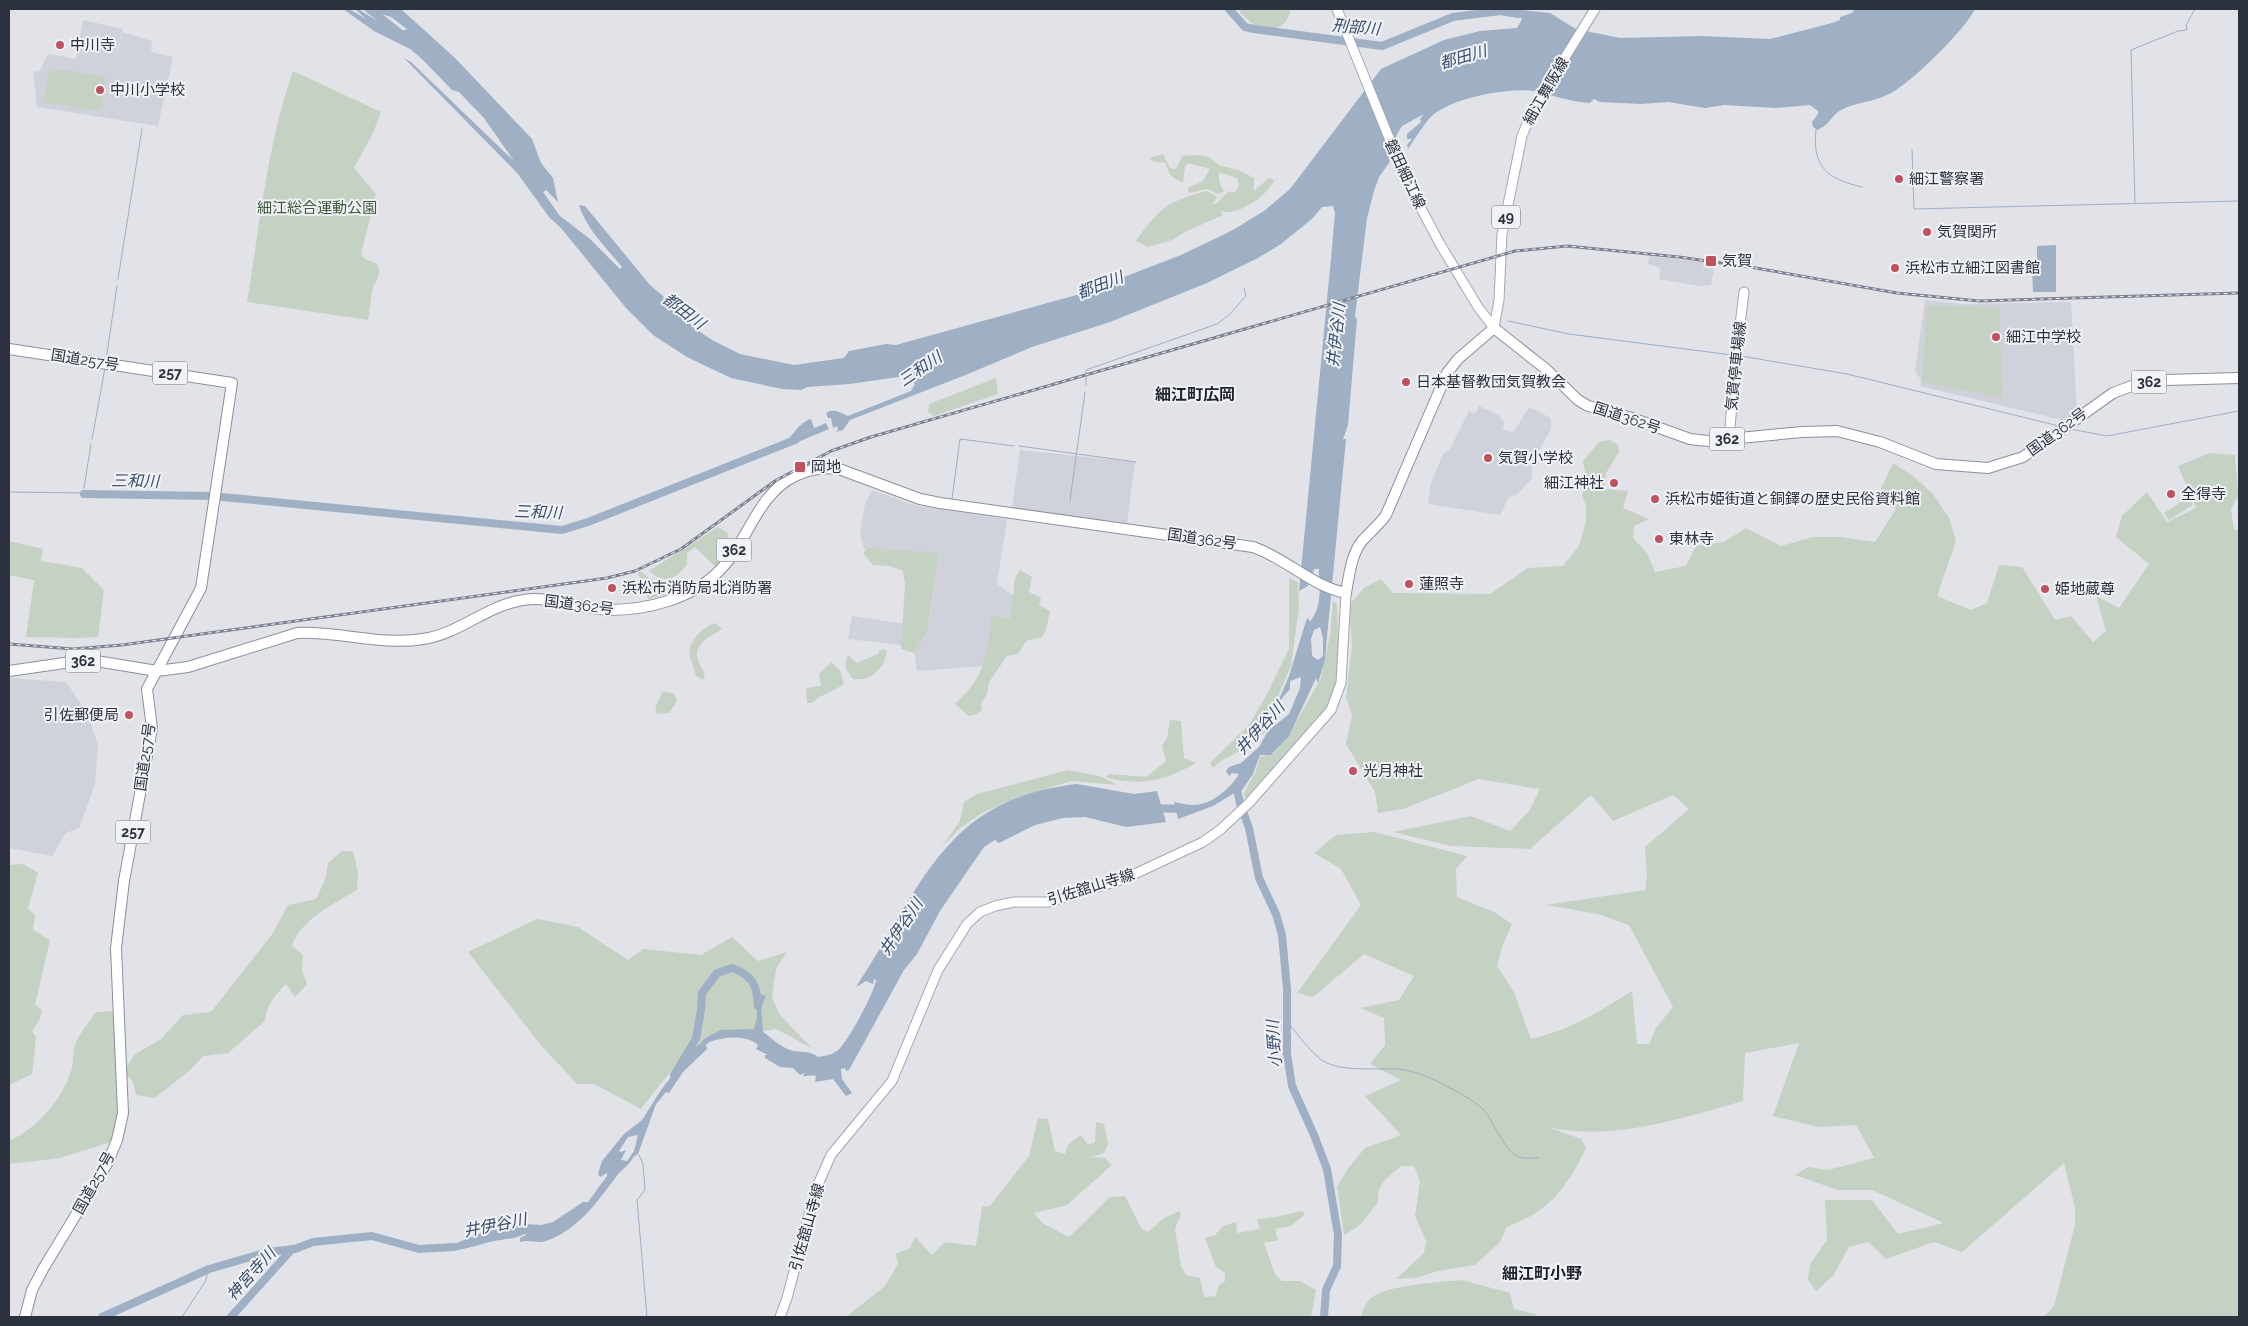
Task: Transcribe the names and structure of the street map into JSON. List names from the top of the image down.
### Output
{
  "streets": {
    "highway": [
      "国道257号",
      "257",
      "362",
      "国道362号"
    ],
    "main road": [
      "細江舞阪線",
      "磐田細江線",
      "49",
      "気賀停車場線",
      "引佐舘山寺線"
    ]
  },
  "crossings": [
    ["細江舞阪線", "磐田細江線"],
    ["細江舞阪線", "国道362号"],
    ["磐田細江線", "国道362号"],
    ["国道257号", "国道362号"],
    ["気賀停車場線", "国道362号"],
    ["国道362号", "引佐舘山寺線"]
  ],
  "districts": ["細江町広岡", "細江町小野"],
  "water": [
    "刑部川",
    "都田川",
    "井伊谷川",
    "三和川",
    "小野川",
    "神宮寺川"
  ],
  "parks": ["細江総合運動公園"],
  "places": {
    "other": [
      "中川寺",
      "中川小学校",
      "細江警察署",
      "気賀関所",
      "浜松市立細江図書館",
      "細江中学校",
      "日本基督教団気賀教会",
      "気賀小学校",
      "細江神社",
      "全得寺",
      "浜松市姫街道と銅鐸の歴史民俗資料館",
      "東林寺",
      "蓮照寺",
      "浜松市消防局北消防署",
      "姫地蔵尊",
      "引佐郵便局",
      "光月神社"
    ],
    "transit": ["気賀", "岡地"]
  }
}
